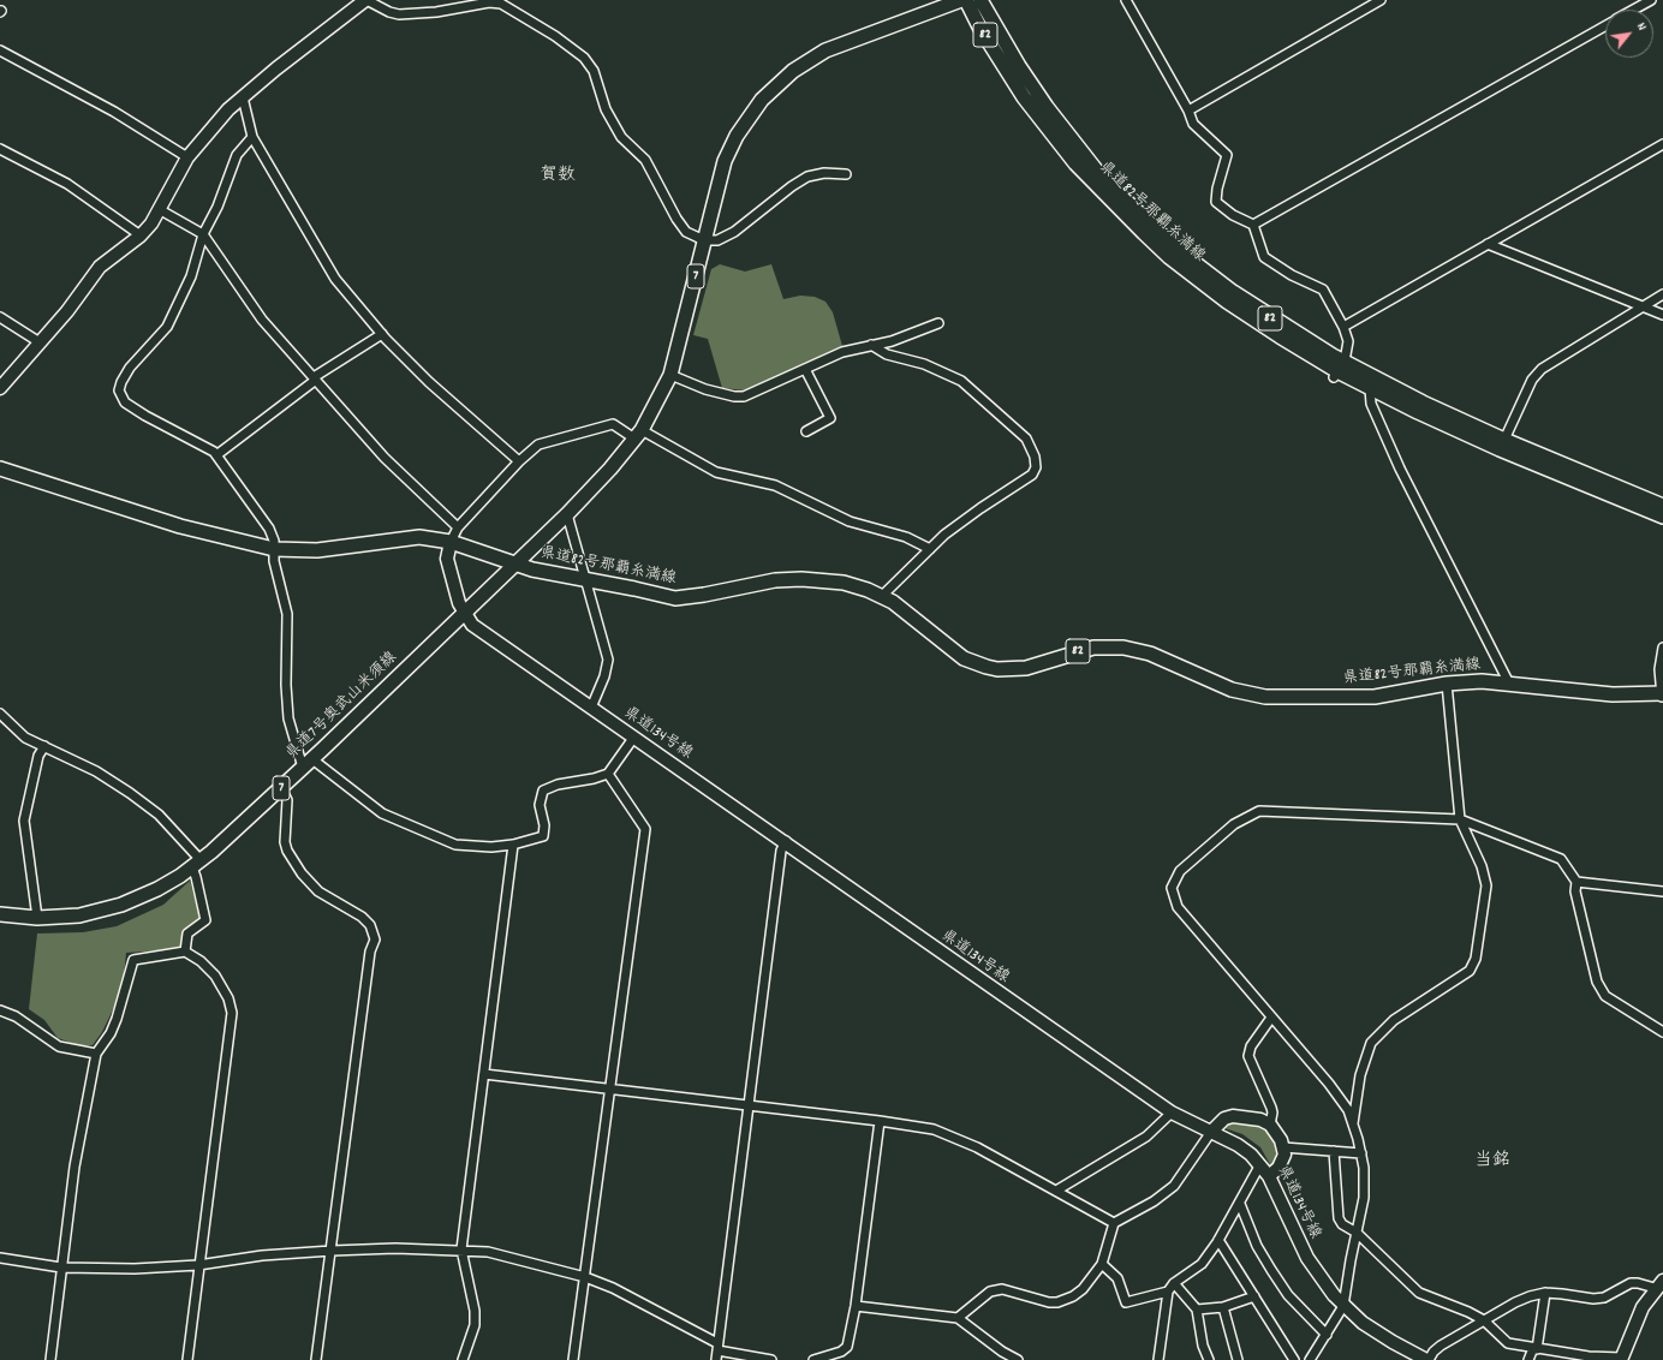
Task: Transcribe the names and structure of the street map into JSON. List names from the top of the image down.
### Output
{
  "streets": {
    "main road": [
      "82",
      "県道82号那覇糸満線",
      "7",
      "県道7号奥武山米須線",
      "県道134号線"
    ]
  },
  "crossings": [
    ["県道82号那覇糸満線", "県道7号奥武山米須線"],
    ["県道7号奥武山米須線", "県道134号線"]
  ],
  "districts": ["賀数", "当銘"],
  "north": "top right"
}
